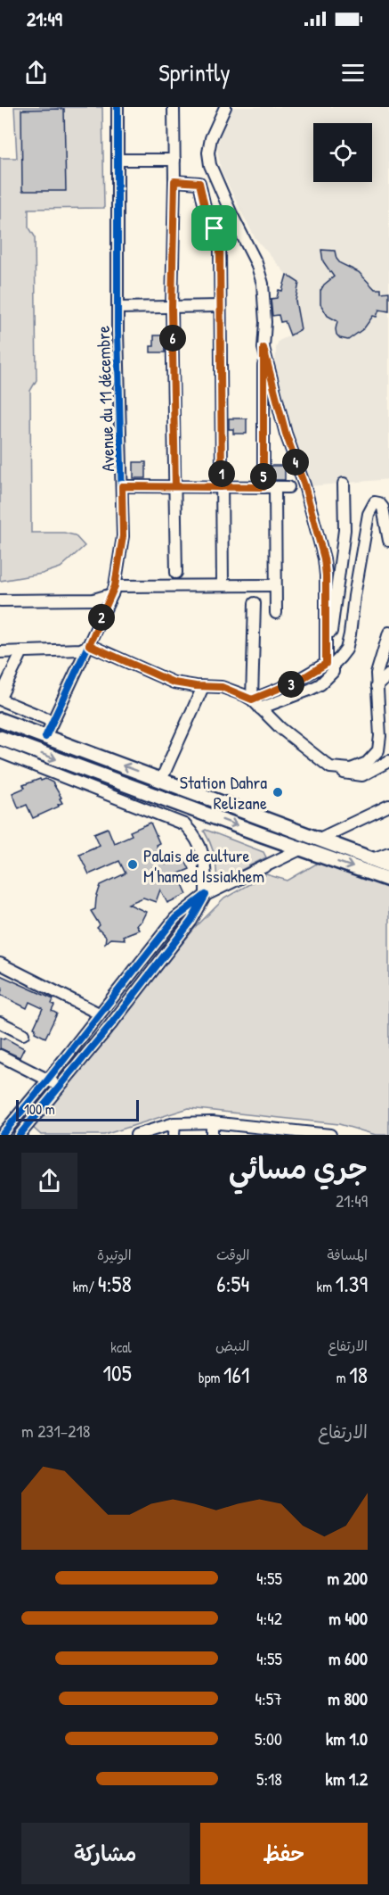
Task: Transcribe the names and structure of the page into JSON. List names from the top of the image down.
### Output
{
  "streets": {
    "street": ["Avenue du 11 décembre"]
  },
  "places": ["Station Dahra Relizane", "Palais de culture M'hamed Issiakhem"],
  "scale_bar": "100 m",
  "page": {
    "status": "21:49",
    "header": "Sprintly",
    "pins": [
      "6",
      "4",
      "1",
      "5",
      "2",
      "3"
    ],
    "scale": "100 m",
    "heading": ["جري مسائي", "21:49"],
    "stats": [
      ["المسافة", "1.39 km"],
      ["الوقت", "6:54"],
      ["الوتيرة", "4:58 /km"],
      ["الارتفاع", "18 m"],
      ["النبض", "161 bpm"],
      ["kcal", "105"]
    ],
    "chart": ["الارتفاع", "218–231 m"],
    "list": [
      {
        "name": "200 m",
        "note": "4:55"
      },
      {
        "name": "400 m",
        "note": "4:42"
      },
      {
        "name": "600 m",
        "note": "4:55"
      },
      {
        "name": "800 m",
        "note": "4:57"
      },
      {
        "name": "1.0 km",
        "note": "5:00"
      },
      {
        "name": "1.2 km",
        "note": "5:18"
      }
    ],
    "buttons": ["حفظ", "مشاركة"]
  }
}
